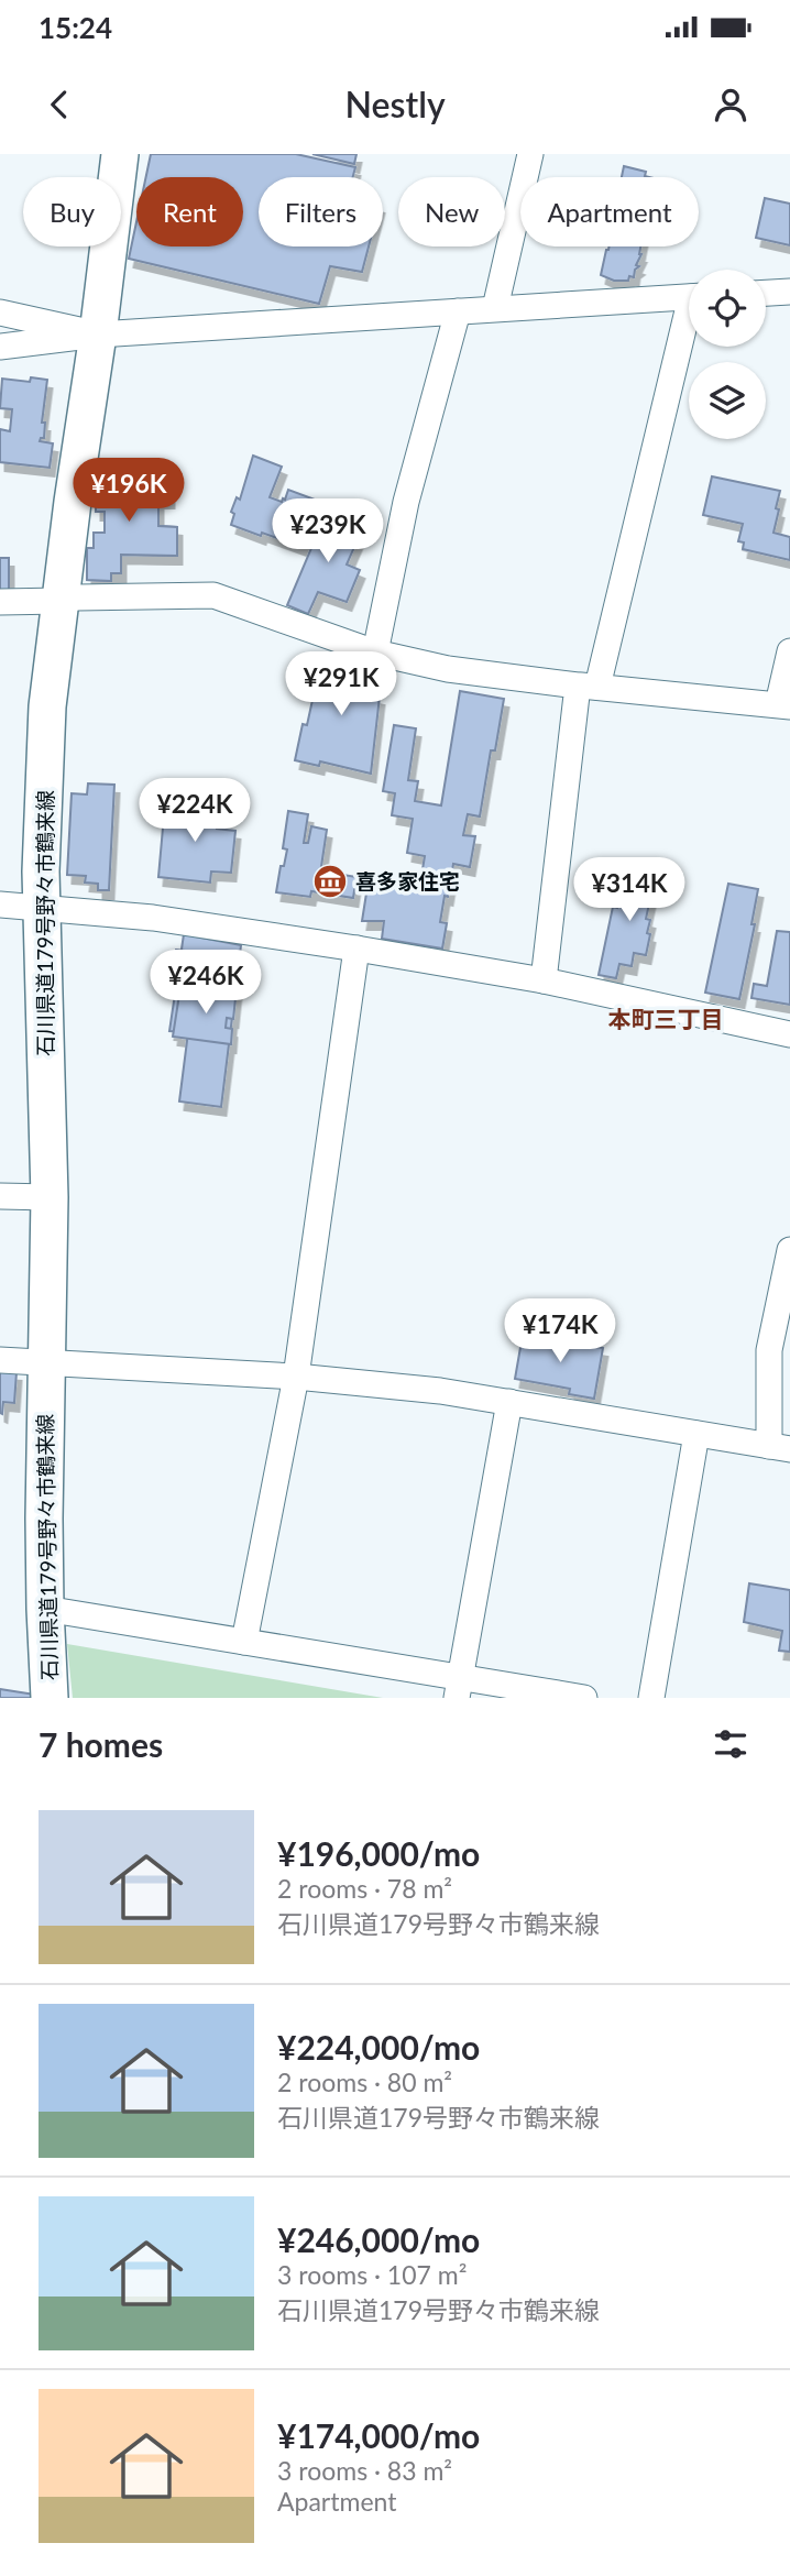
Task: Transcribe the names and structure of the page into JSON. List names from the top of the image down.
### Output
{
  "streets": {
    "main road": ["石川県道179号野々市鶴来線"]
  },
  "districts": ["本町三丁目"],
  "places": {
    "museum": ["喜多家住宅"]
  },
  "page": {
    "status": "15:24",
    "header": "Nestly",
    "chip": [
      "Buy",
      "Rent",
      "Filters",
      "New",
      "Apartment"
    ],
    "price": [
      "¥196K",
      "¥239K",
      "¥291K",
      "¥224K",
      "¥314K",
      "¥246K",
      "¥174K"
    ],
    "heading": "7 homes",
    "list": [
      {
        "name": "¥196,000/mo",
        "note": "2 rooms · 78 m² · 石川県道179号野々市鶴来線"
      },
      {
        "name": "¥224,000/mo",
        "note": "2 rooms · 80 m² · 石川県道179号野々市鶴来線"
      },
      {
        "name": "¥246,000/mo",
        "note": "3 rooms · 107 m² · 石川県道179号野々市鶴来線"
      },
      {
        "name": "¥174,000/mo",
        "note": "3 rooms · 83 m² · Apartment"
      }
    ]
  }
}
